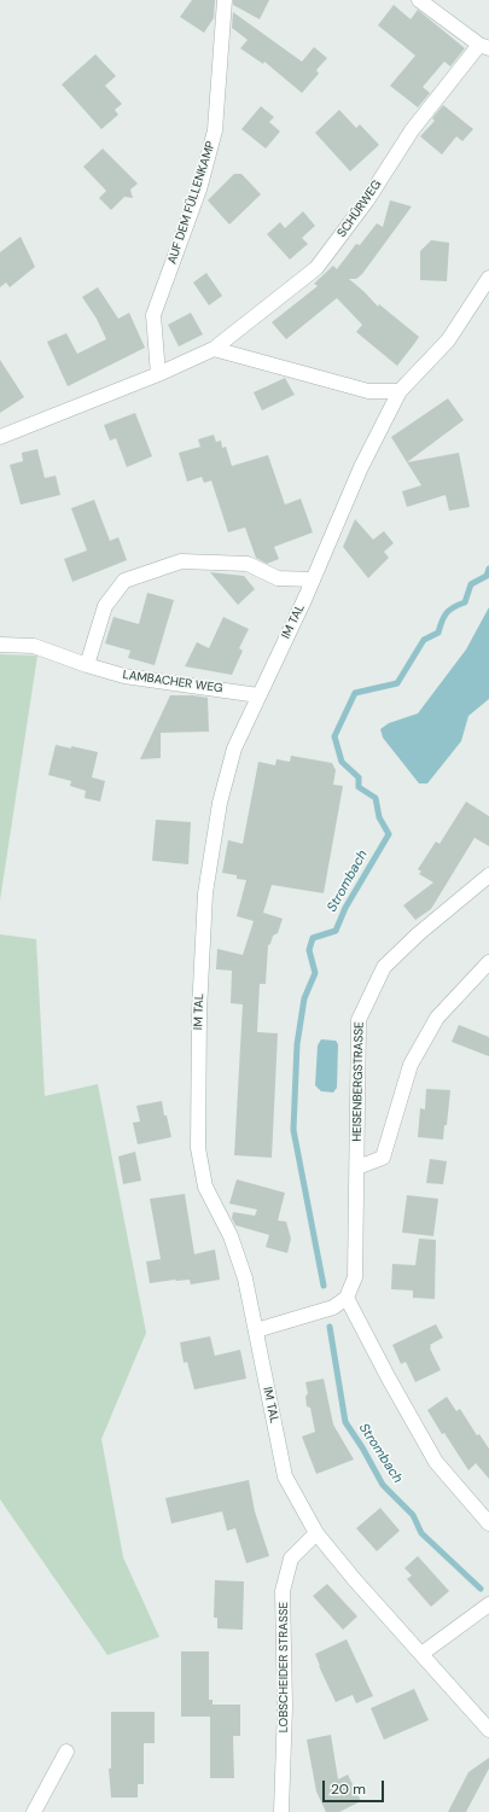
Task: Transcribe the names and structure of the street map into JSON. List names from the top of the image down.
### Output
{
  "streets": {
    "street": [
      "AUF DEM FÜLLENKAMP",
      "SCHÜRWEG",
      "IM TAL",
      "LAMBACHER WEG",
      "HEISENBERGSTRASSE",
      "LOBSCHEIDER STRASSE"
    ]
  },
  "crossings": [
    ["AUF DEM FÜLLENKAMP", "SCHÜRWEG"],
    ["IM TAL", "LAMBACHER WEG"],
    ["IM TAL", "LOBSCHEIDER STRASSE"]
  ],
  "water": ["Strombach"],
  "scale_bar": "20 m"
}
